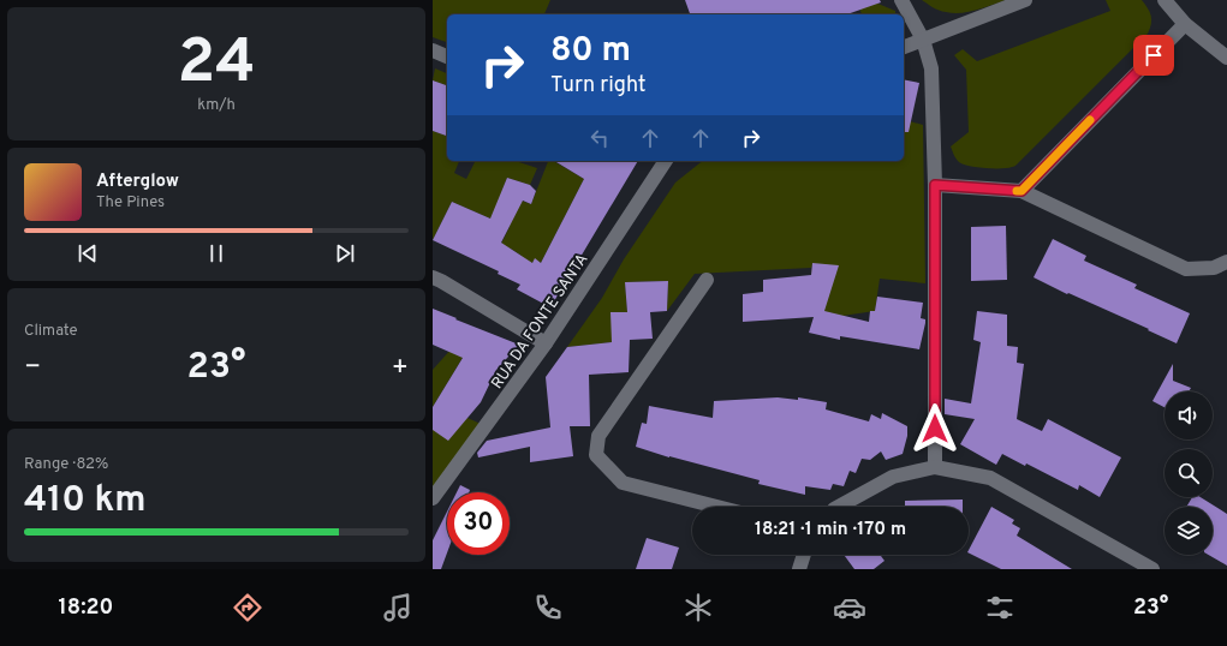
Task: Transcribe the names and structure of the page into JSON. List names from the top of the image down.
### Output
{
  "streets": {
    "street": ["RUA DA FONTE SANTA"]
  },
  "page": {
    "tile": [
      ["24", "km/h"],
      "Climate",
      ["Range · 82%", "410 km"]
    ],
    "turn": ["80 m", "Turn right"],
    "song": ["Afterglow", "The Pines"],
    "heat": ["−", "23°", "+"],
    "limit": "30",
    "trip": "18:21 · 1 min · 170 m",
    "tabs": ["18:20", "23°"]
  }
}
